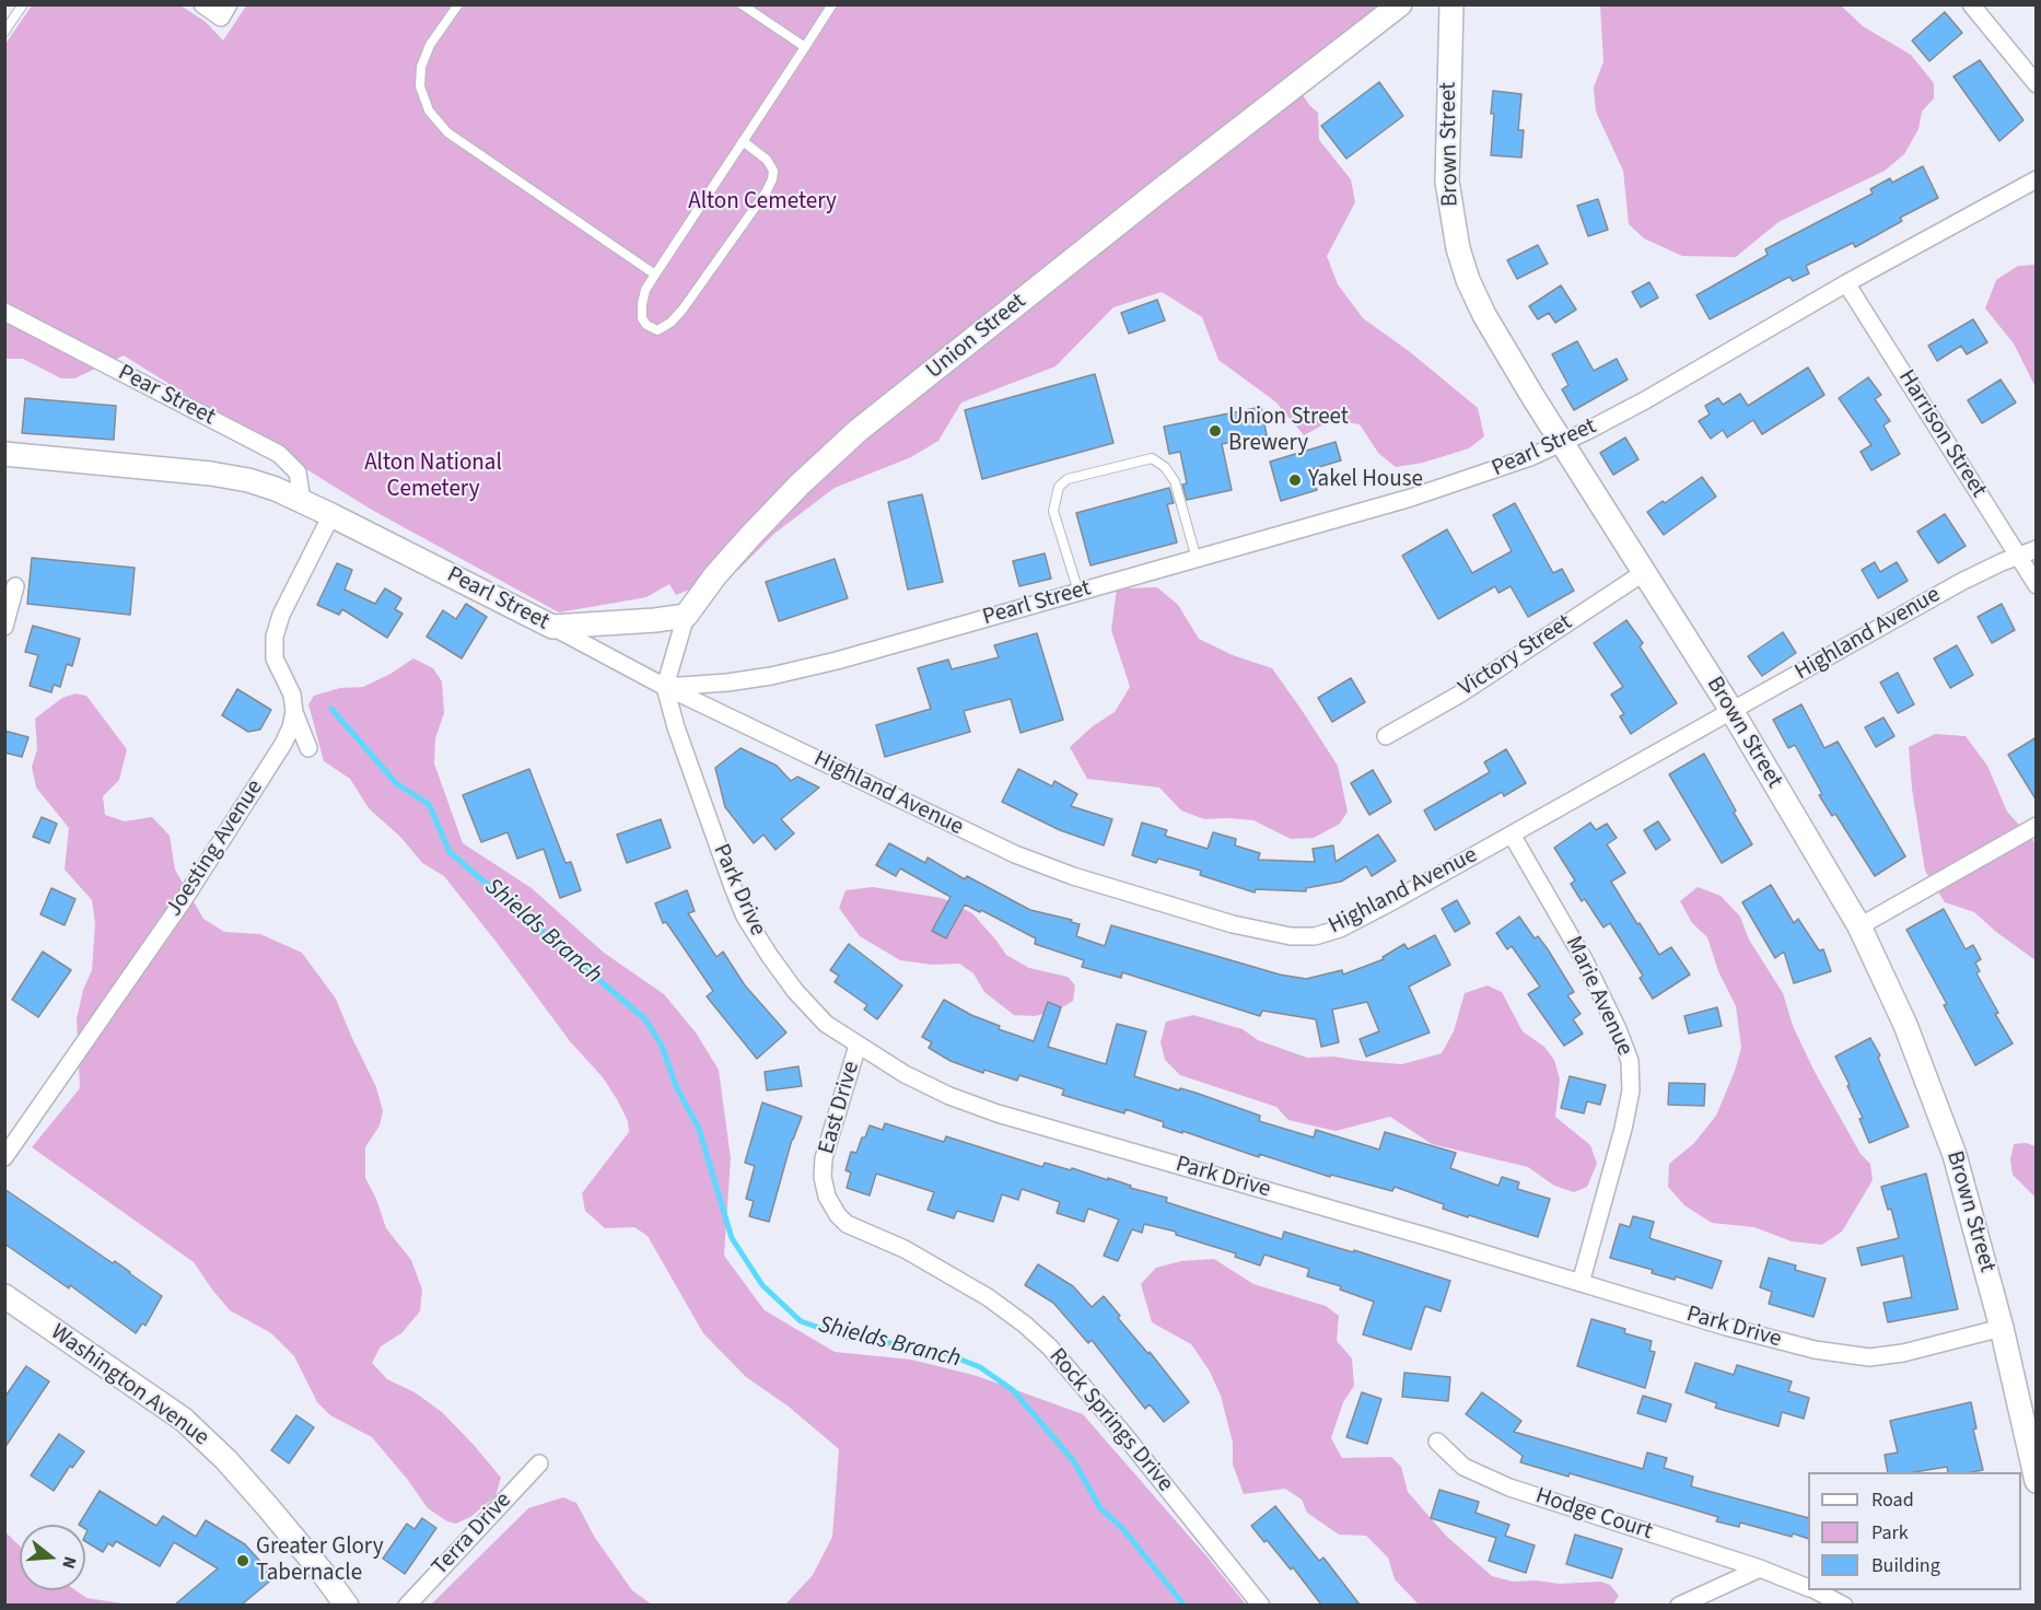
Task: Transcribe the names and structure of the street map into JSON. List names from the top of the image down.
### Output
{
  "streets": {
    "street": [
      "Brown Street",
      "Union Street",
      "Pear Street",
      "Harrison Street",
      "Pearl Street",
      "Highland Avenue",
      "Victory Street",
      "Joesting Avenue",
      "Park Drive",
      "Marie Avenue",
      "East Drive",
      "Washington Avenue",
      "Rock Springs Drive",
      "Hodge Court",
      "Terra Drive"
    ]
  },
  "crossings": [
    ["Brown Street", "Pearl Street"],
    ["Brown Street", "Highland Avenue"],
    ["Brown Street", "Victory Street"],
    ["Brown Street", "Park Drive"],
    ["Pear Street", "Pearl Street"],
    ["Harrison Street", "Pearl Street"],
    ["Harrison Street", "Highland Avenue"],
    ["Pearl Street", "Highland Avenue"],
    ["Pearl Street", "Park Drive"],
    ["Highland Avenue", "Park Drive"],
    ["Highland Avenue", "Marie Avenue"],
    ["Park Drive", "Marie Avenue"],
    ["Park Drive", "East Drive"],
    ["East Drive", "Rock Springs Drive"]
  ],
  "water": ["Shields Branch"],
  "parks": ["Alton Cemetery", "Alton National Cemetery"],
  "places": ["Union Street Brewery", "Yakel House", "Greater Glory Tabernacle"],
  "legend": ["Road", "Park", "Building"],
  "north": "right"
}
